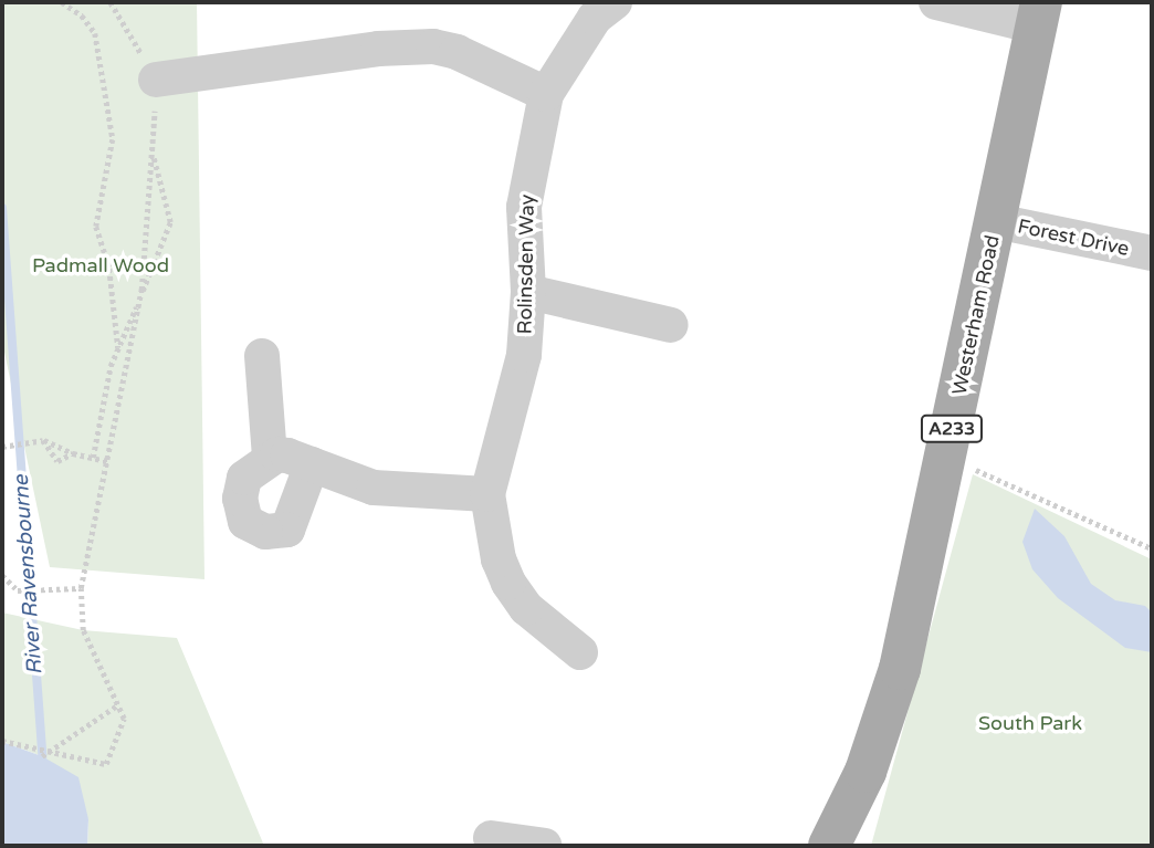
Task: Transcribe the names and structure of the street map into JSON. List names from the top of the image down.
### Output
{
  "streets": {
    "main road": ["Westerham Road", "A233"],
    "street": ["Forest Drive", "Rolinsden Way"]
  },
  "crossings": [
    ["Forest Drive", "Westerham Road"]
  ],
  "water": ["River Ravensbourne"],
  "parks": ["Padmall Wood", "South Park"]
}
